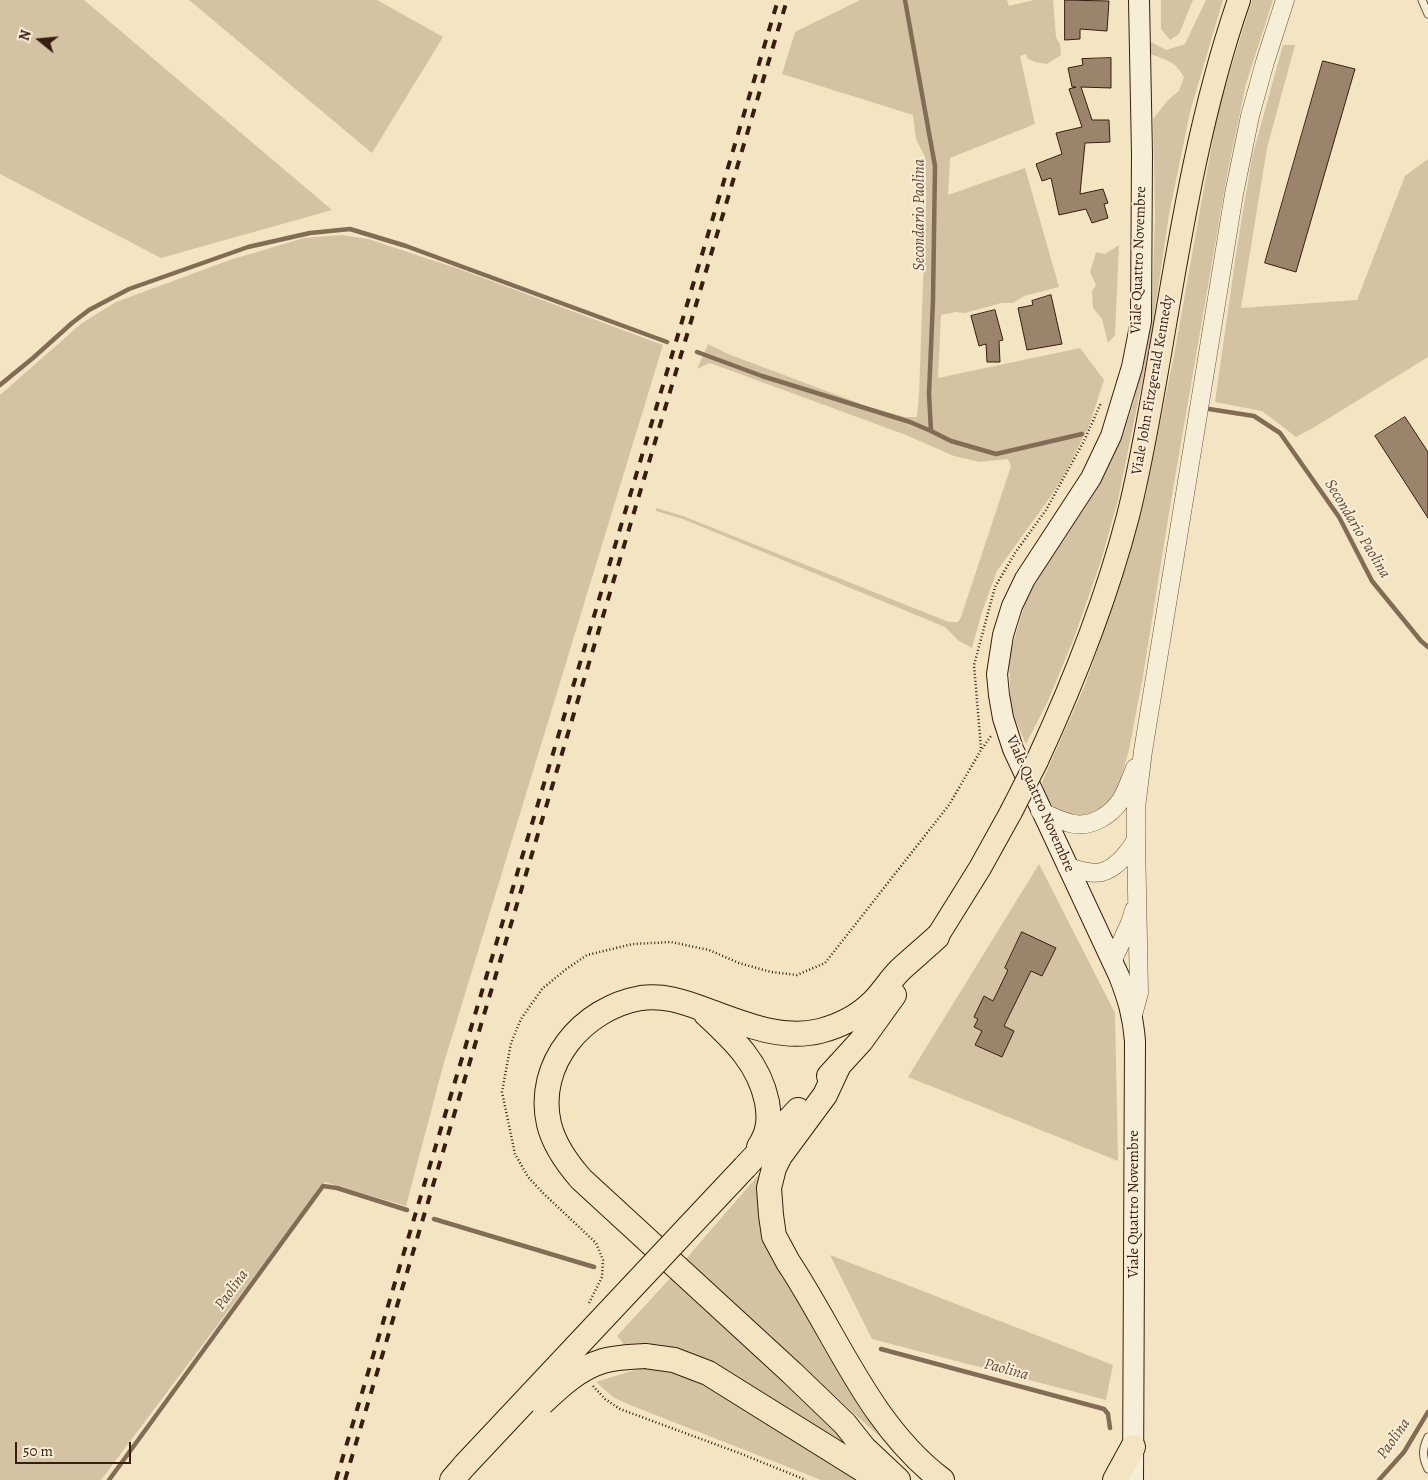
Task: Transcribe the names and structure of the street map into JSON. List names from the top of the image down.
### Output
{
  "streets": {
    "main road": ["Viale Quattro Novembre", "Viale John Fitzgerald Kennedy"]
  },
  "water": ["Secondario Paolina", "Paolina"],
  "scale_bar": "50 m",
  "north": "left"
}
